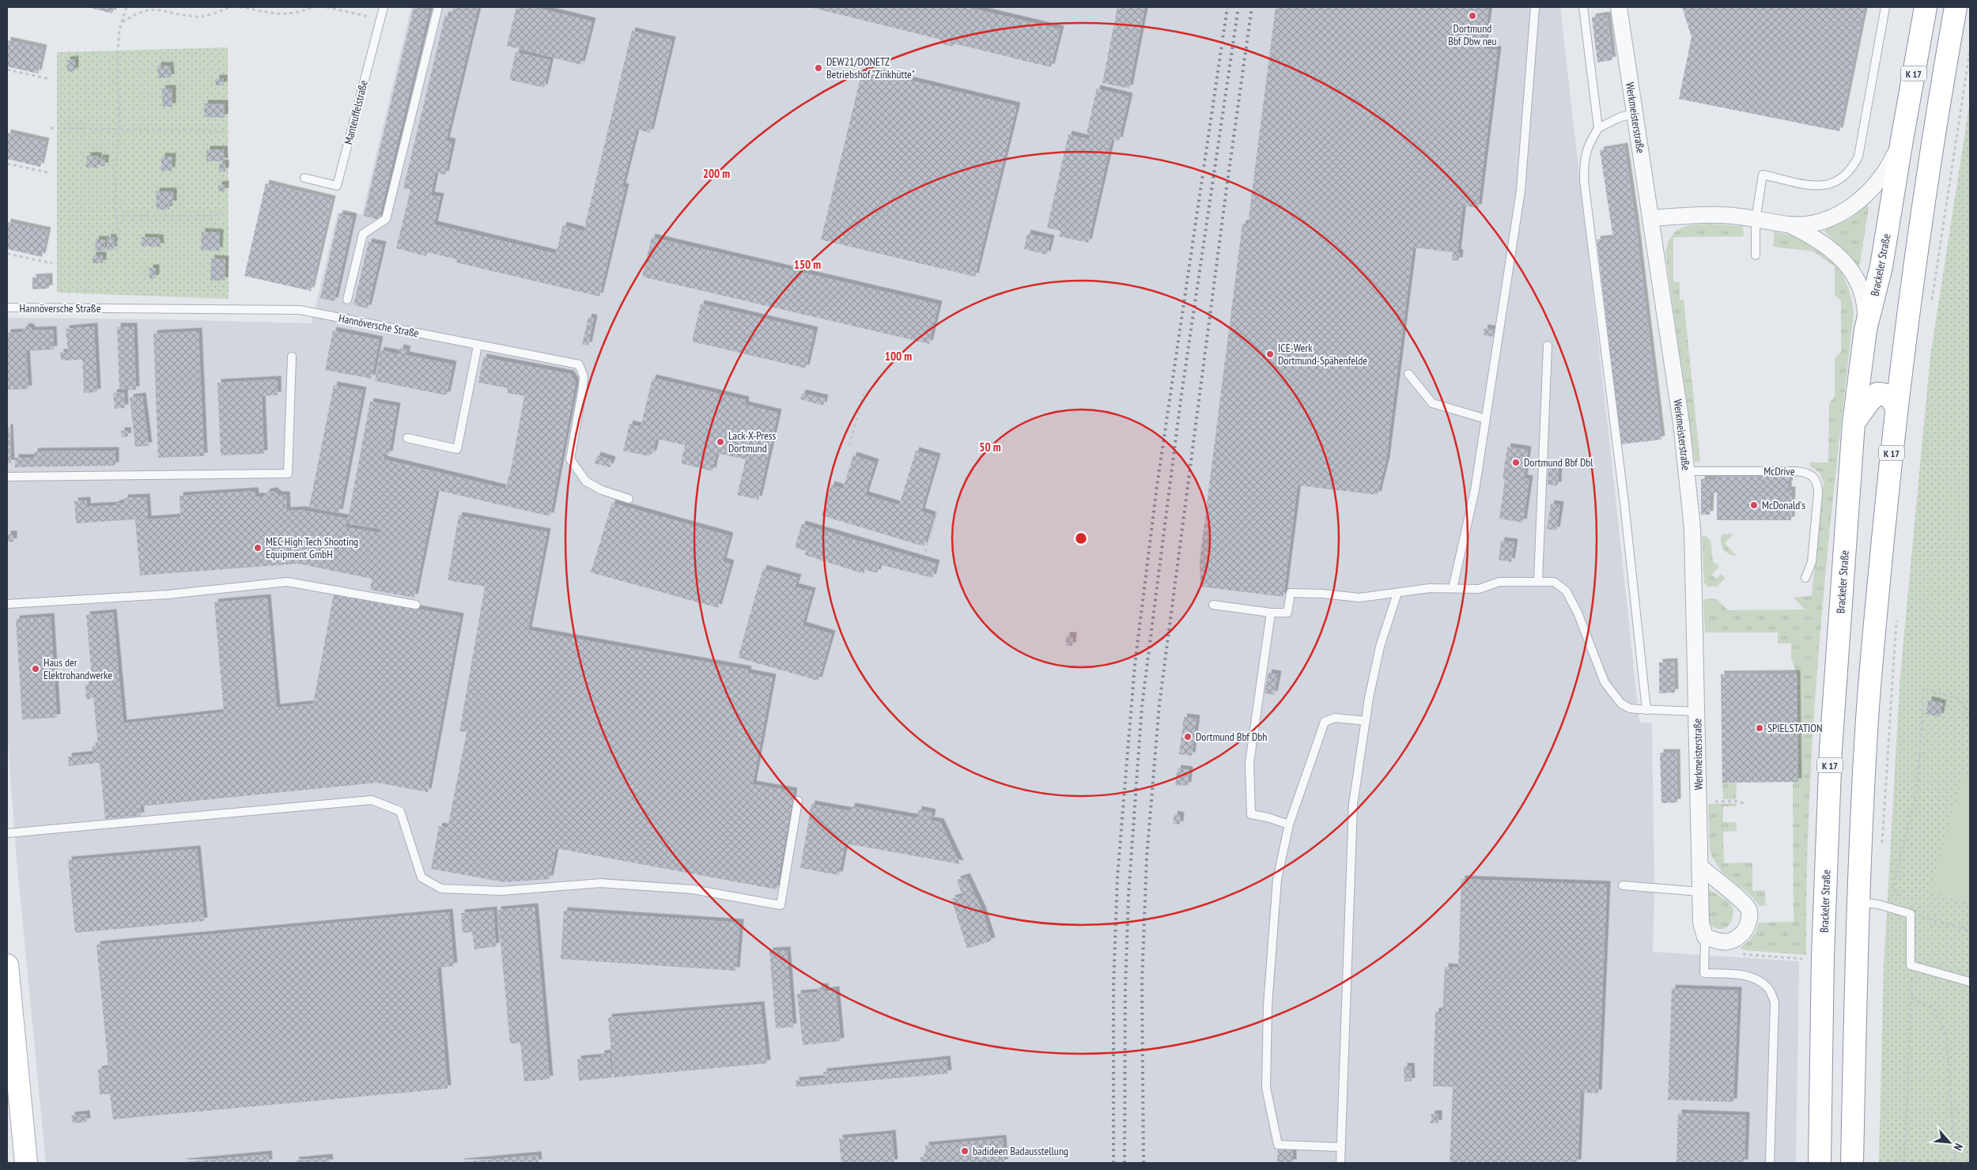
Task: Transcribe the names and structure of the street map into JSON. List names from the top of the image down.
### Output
{
  "streets": {
    "main road": ["K 17", "Brackeler Straße"],
    "street": ["Werkmeisterstraße"],
    "lane": ["Manteuffelstraße", "Hannöversche Straße", "McDrive"]
  },
  "crossings": [
    ["Werkmeisterstraße", "McDrive"]
  ],
  "places": [
    "Dortmund Bbf Dbw neu",
    "DEW21/DONETZ Betriebshof \"Zinkhütte\"",
    "ICE-Werk Dortmund-Spähenfelde",
    "Lack-X-Press Dortmund",
    "Dortmund Bbf Dbl",
    "McDonald's",
    "MEC High Tech Shooting Equipment GmbH",
    "Haus der Elektrohandwerke",
    "SPIELSTATION",
    "Dortmund Bbf Dbh",
    "badideen Badausstellung"
  ],
  "north": "bottom right",
  "rings": [
    "200 m",
    "150 m",
    "100 m",
    "50 m"
  ]
}
